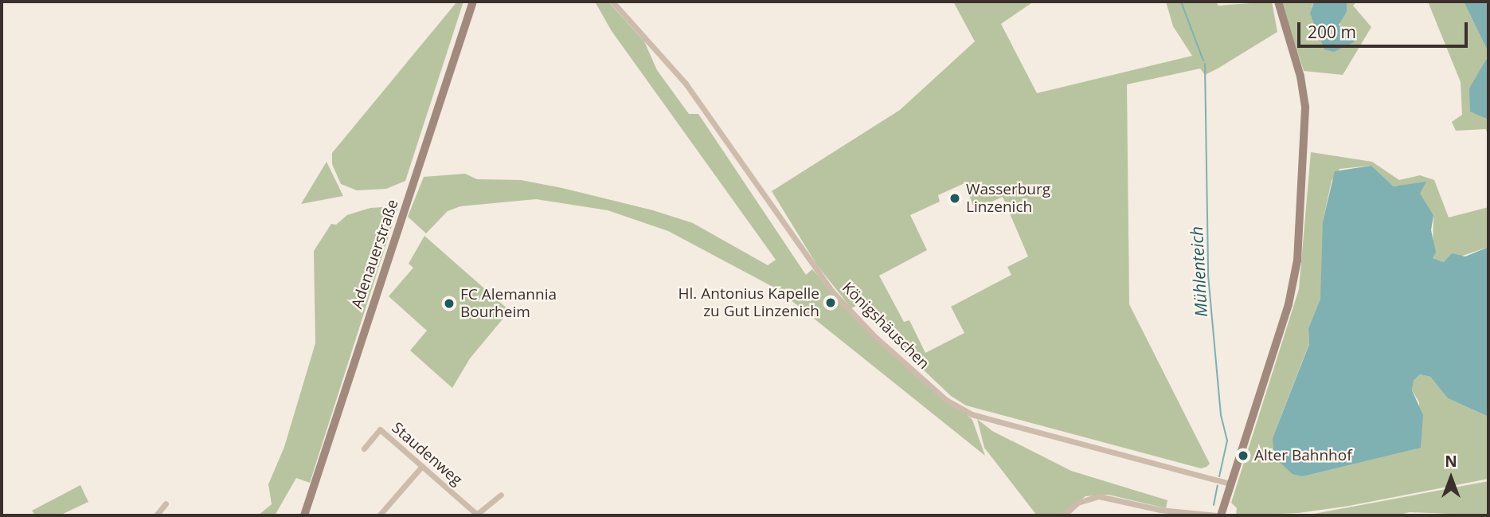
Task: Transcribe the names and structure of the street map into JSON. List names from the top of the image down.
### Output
{
  "streets": {
    "street": ["Adenauerstraße", "Königshäuschen", "Staudenweg"]
  },
  "water": ["Mühlenteich"],
  "places": [
    "Wasserburg Linzenich",
    "Hl. Antonius Kapelle zu Gut Linzenich",
    "FC Alemannia Bourheim",
    "Alter Bahnhof"
  ],
  "scale_bar": "200 m",
  "north": "top"
}
